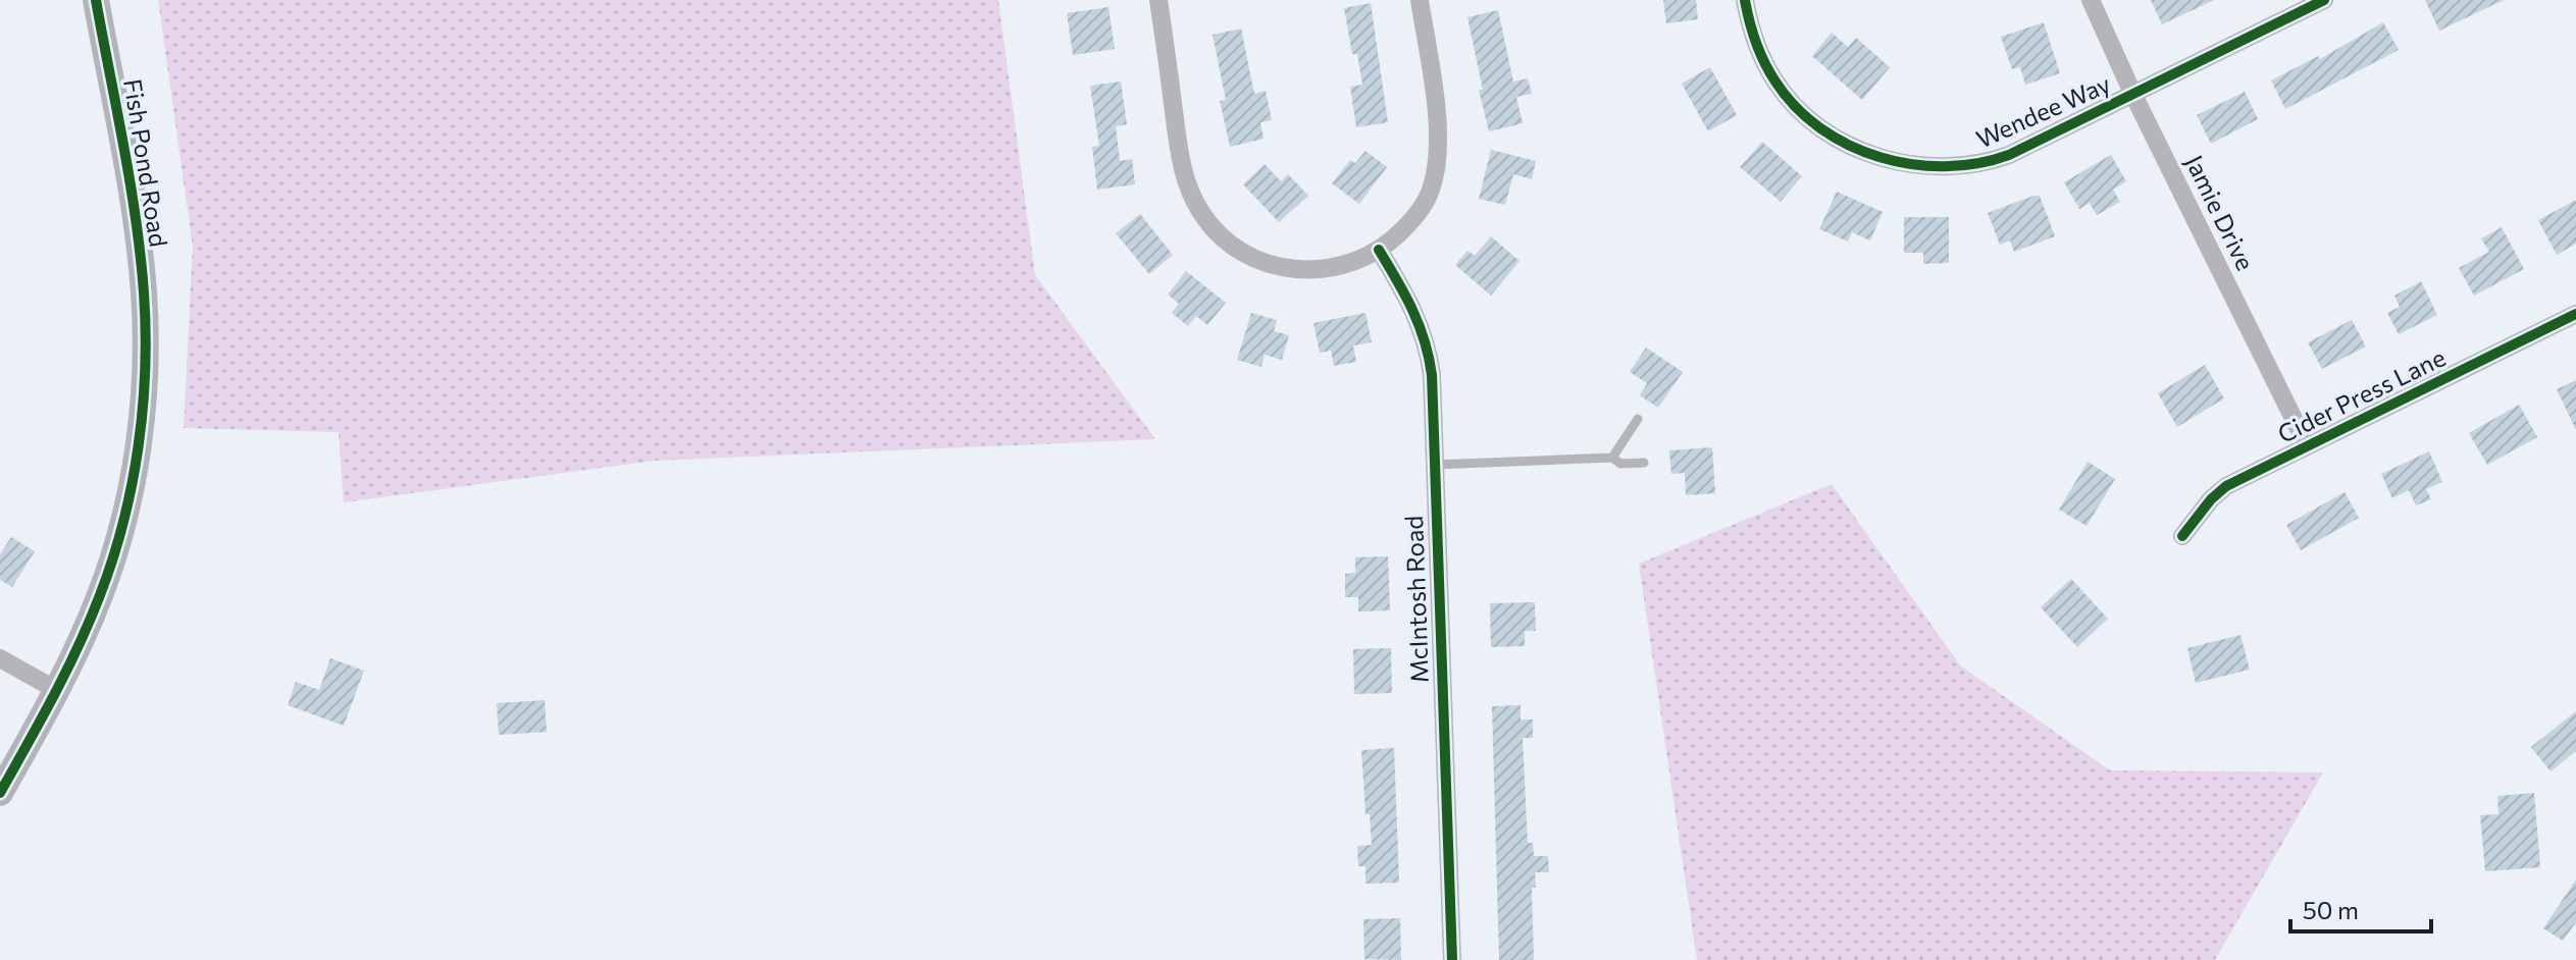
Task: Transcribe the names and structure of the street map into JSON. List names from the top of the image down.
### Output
{
  "streets": {
    "street": [
      "Wendee Way",
      "Fish Pond Road",
      "Jamie Drive",
      "Cider Press Lane",
      "McIntosh Road"
    ]
  },
  "crossings": [
    ["Wendee Way", "Jamie Drive"],
    ["Jamie Drive", "Cider Press Lane"]
  ],
  "scale_bar": "50 m"
}
